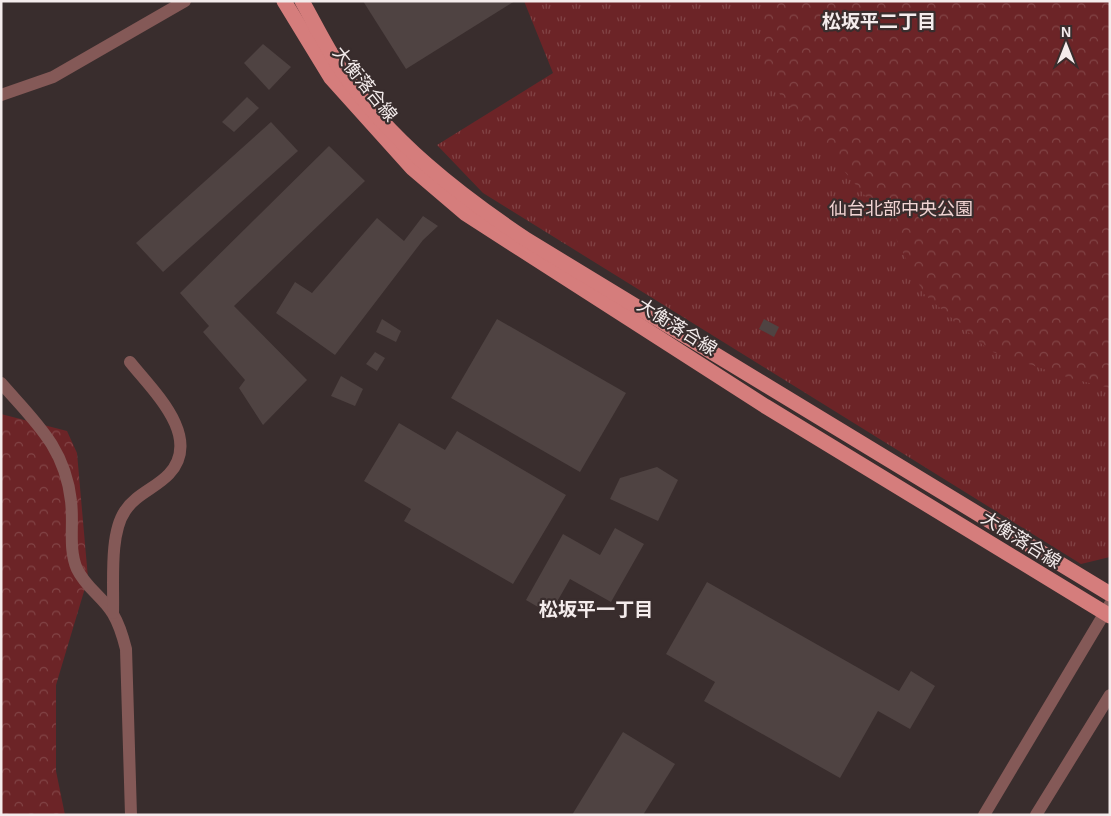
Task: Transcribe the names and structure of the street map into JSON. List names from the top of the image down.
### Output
{
  "streets": {
    "main road": ["大衡落合線"]
  },
  "districts": ["松坂平二丁目", "松坂平一丁目"],
  "parks": ["仙台北部中央公園"],
  "north": "top"
}
